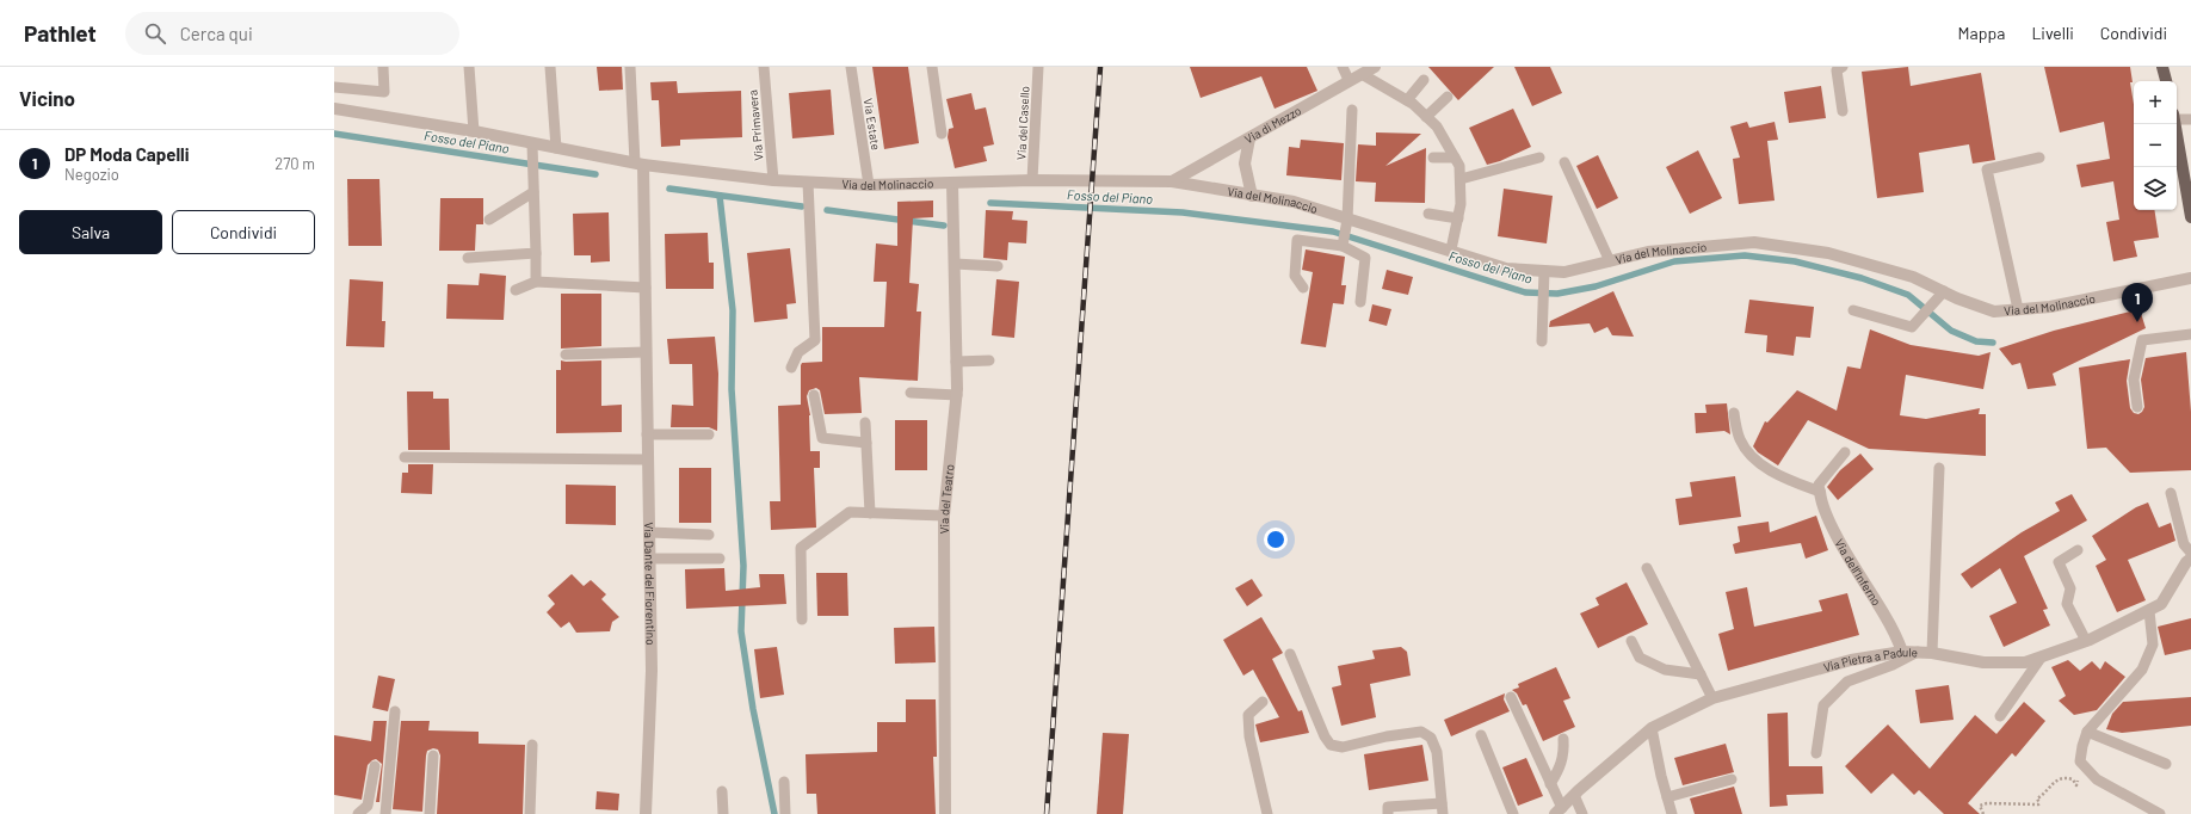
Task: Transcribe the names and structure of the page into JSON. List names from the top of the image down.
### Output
{
  "streets": {
    "street": [
      "Via di Mezzo",
      "Via del Molinaccio",
      "Via del Teatro",
      "Via dell'Inferno",
      "Via Dante del Fiorentino",
      "Via Pietra a Padule"
    ],
    "lane": ["Via del Casello", "Via Estate", "Via Primavera"]
  },
  "crossings": [
    ["Via del Casello", "Via del Molinaccio"],
    ["Via Estate", "Via del Molinaccio"],
    ["Via di Mezzo", "Via del Molinaccio"],
    ["Via Primavera", "Via del Molinaccio"],
    ["Via del Molinaccio", "Via del Teatro"],
    ["Via del Molinaccio", "Via Dante del Fiorentino"],
    ["Via dell'Inferno", "Via Pietra a Padule"]
  ],
  "water": ["Fosso del Piano"],
  "page": {
    "header": "Pathlet",
    "search": "Cerca qui",
    "nav": ["Mappa", "Livelli", "Condividi"],
    "heading": "Vicino",
    "map_buttons": ["+", "−"],
    "list": [
      {
        "mark": "1",
        "name": "DP Moda Capelli",
        "note": "Negozio",
        "value": "270 m"
      }
    ],
    "buttons": ["Salva", "Condividi"],
    "pins": "1"
  }
}
